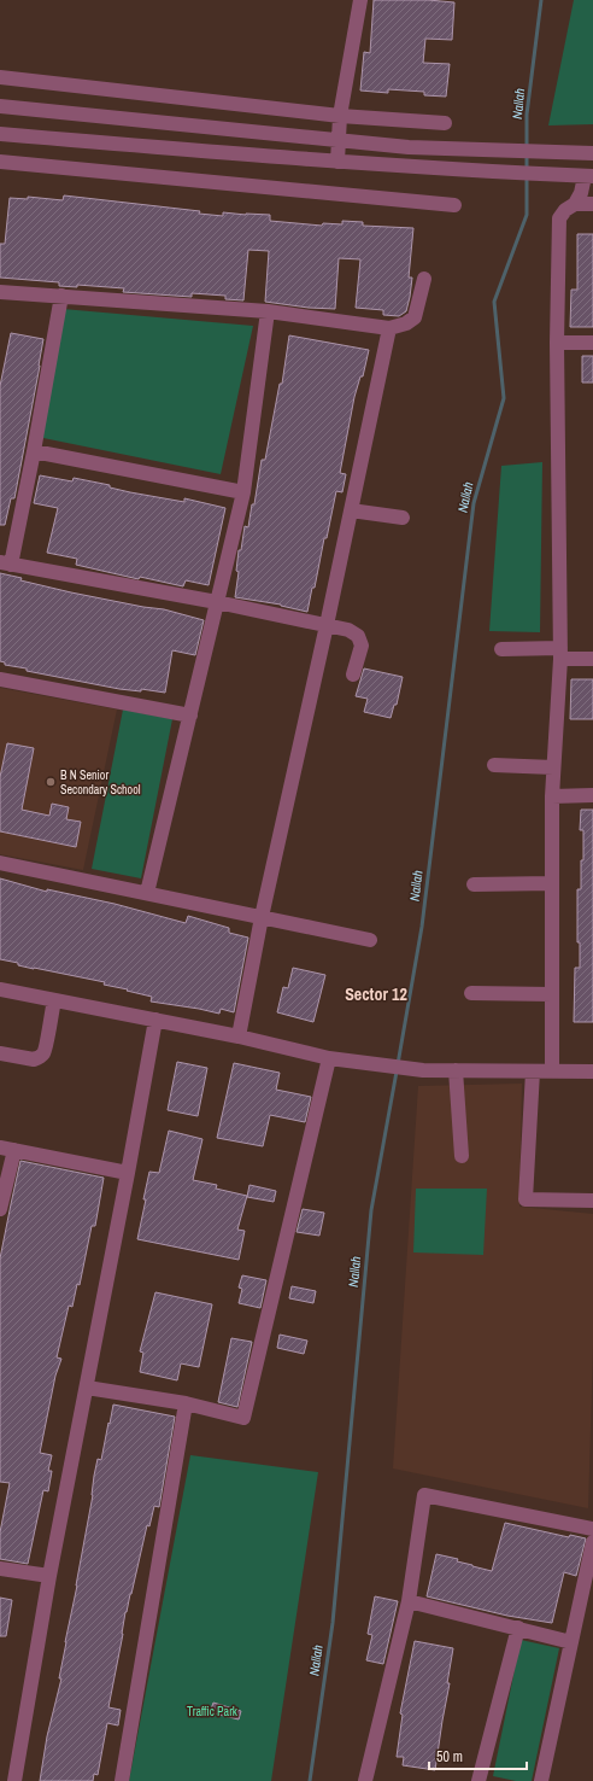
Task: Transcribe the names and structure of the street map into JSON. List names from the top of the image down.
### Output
{
  "districts": ["Sector 12"],
  "water": ["Nallah"],
  "parks": ["Traffic Park"],
  "places": ["B N Senior Secondary School"],
  "scale_bar": "50 m"
}
